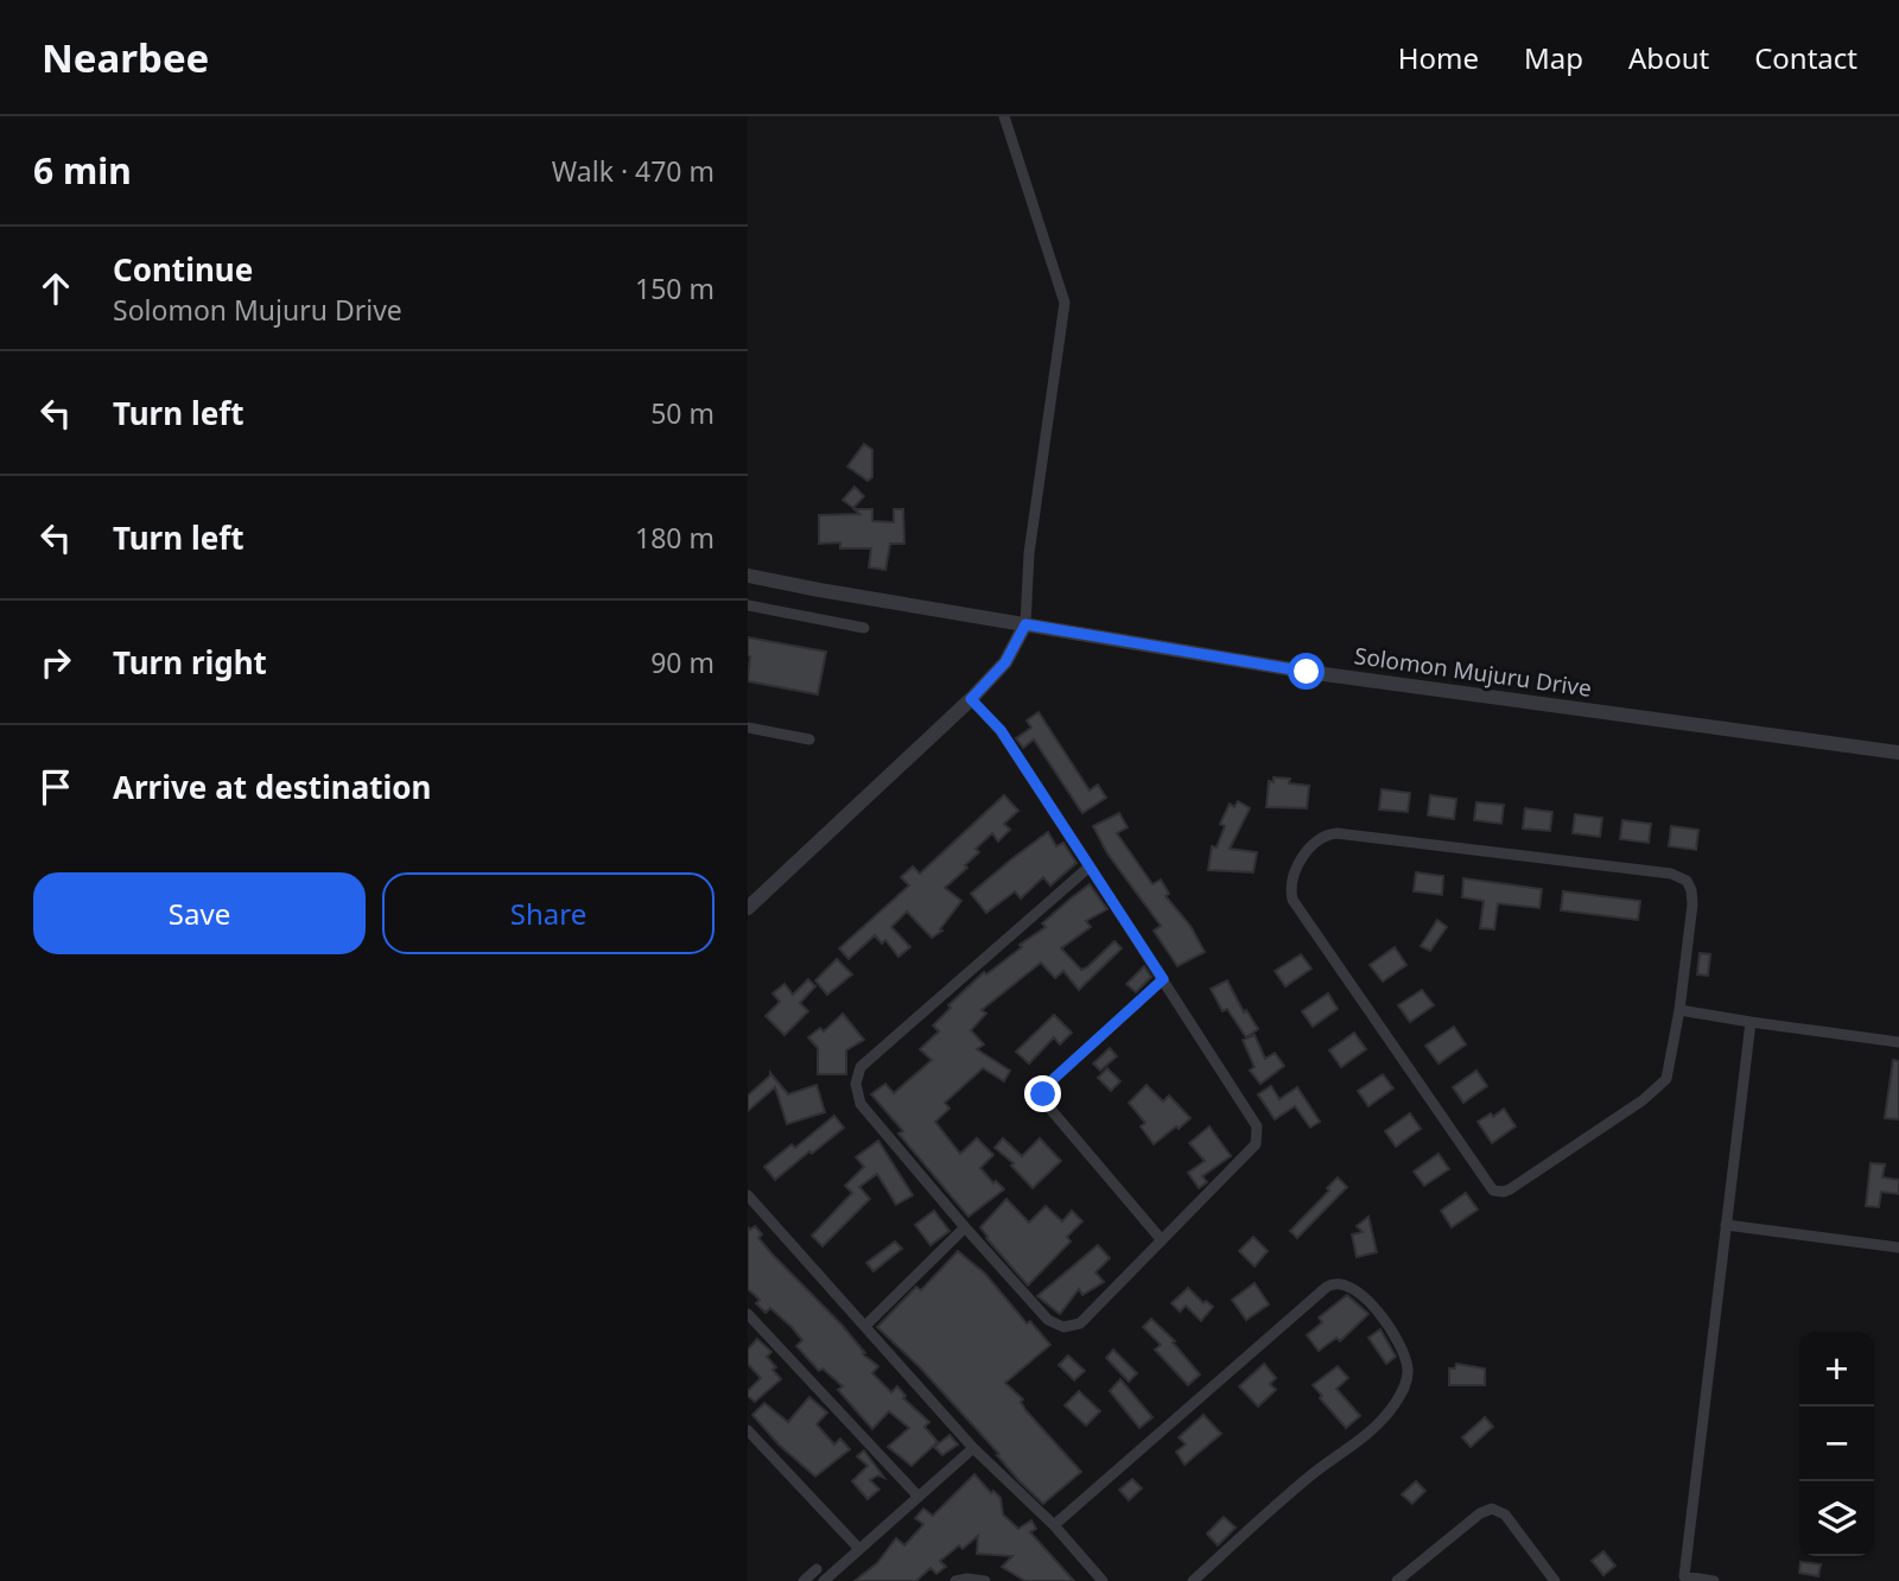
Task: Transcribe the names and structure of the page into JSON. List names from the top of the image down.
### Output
{
  "streets": {
    "street": ["Solomon Mujuru Drive"]
  },
  "page": {
    "header": "Nearbee",
    "nav": [
      "Home",
      "Map",
      "About",
      "Contact"
    ],
    "heading": ["6 min", "Walk · 470 m"],
    "list": [
      ["Continue", "Solomon Mujuru Drive", "150 m"],
      ["Turn left", "50 m"],
      ["Turn left", "180 m"],
      ["Turn right", "90 m"],
      "Arrive at destination"
    ],
    "buttons": ["Save", "Share"],
    "map_buttons": ["+", "−"]
  }
}
